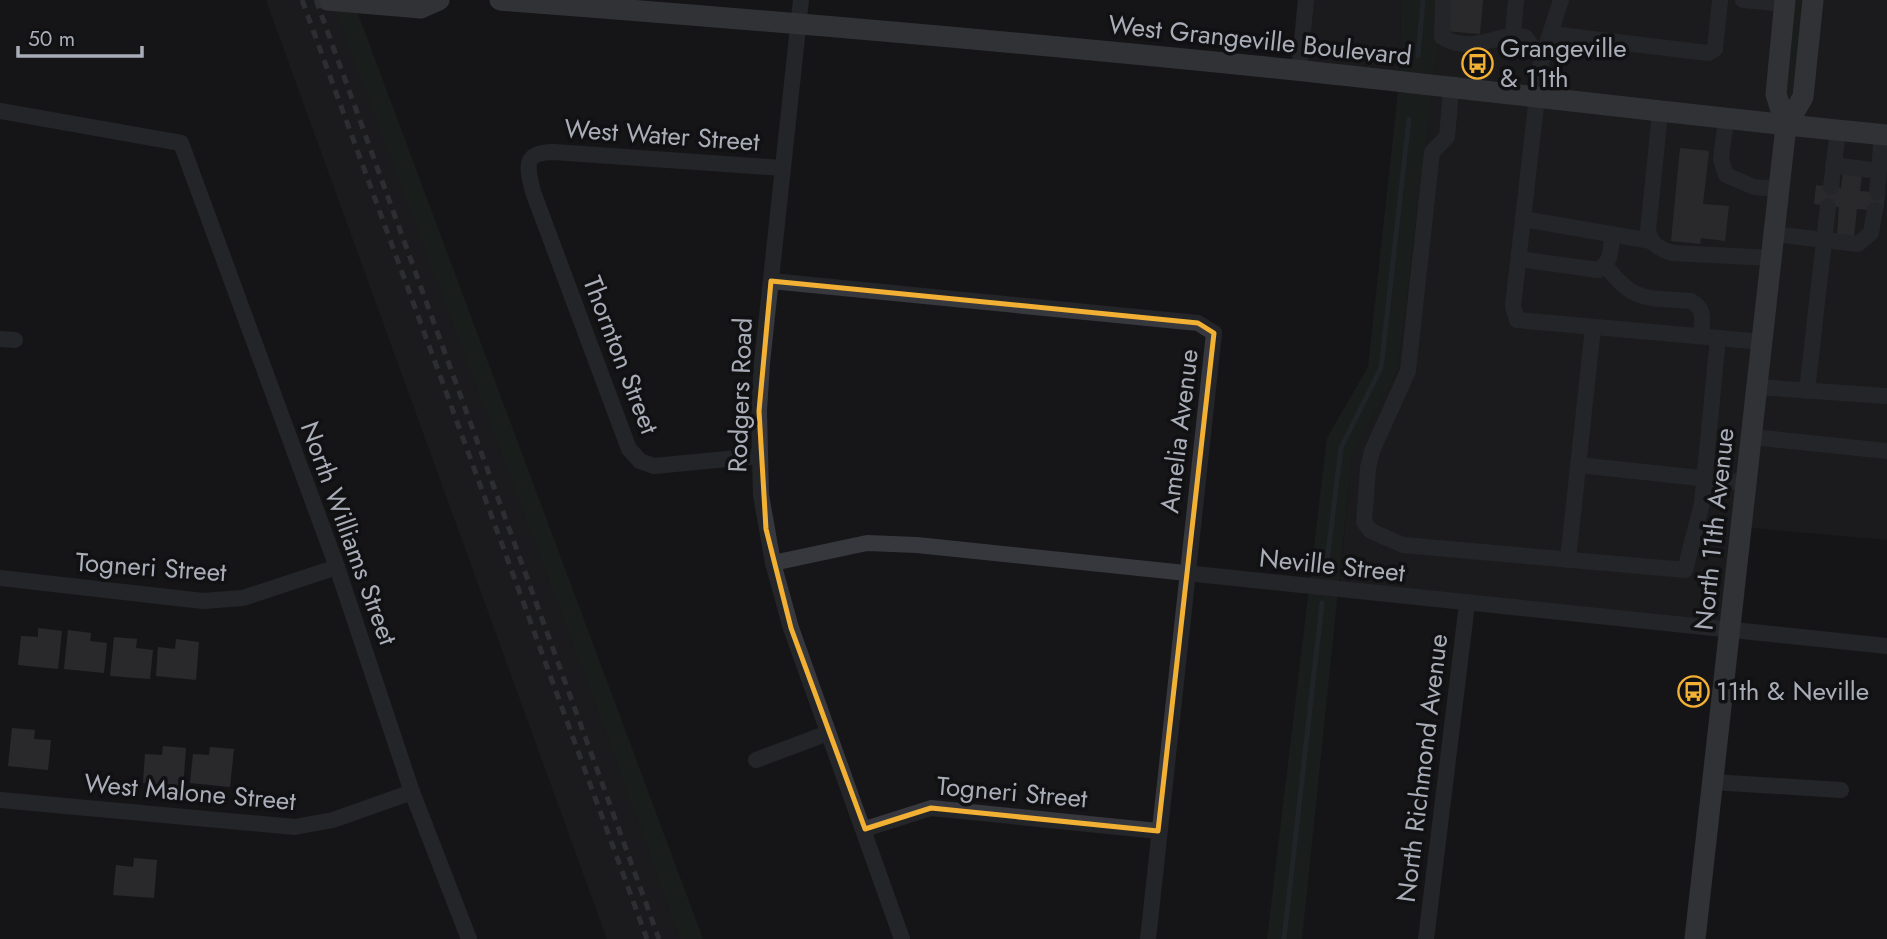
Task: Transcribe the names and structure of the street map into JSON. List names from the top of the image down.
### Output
{
  "streets": {
    "main road": ["West Grangeville Boulevard", "North 11th Avenue"],
    "street": [
      "West Water Street",
      "Thornton Street",
      "Rodgers Road",
      "Amelia Avenue",
      "North Williams Street",
      "Neville Street",
      "Togneri Street",
      "North Richmond Avenue",
      "West Malone Street"
    ]
  },
  "crossings": [
    ["West Grangeville Boulevard", "Rodgers Road"],
    ["West Grangeville Boulevard", "North 11th Avenue"],
    ["West Water Street", "Thornton Street"],
    ["West Water Street", "Rodgers Road"],
    ["Thornton Street", "Rodgers Road"],
    ["Rodgers Road", "Amelia Avenue"],
    ["Rodgers Road", "Neville Street"],
    ["Rodgers Road", "Togneri Street"],
    ["Amelia Avenue", "Neville Street"],
    ["Amelia Avenue", "Togneri Street"],
    ["North 11th Avenue", "Neville Street"],
    ["North Williams Street", "Togneri Street"],
    ["North Williams Street", "West Malone Street"],
    ["Neville Street", "North Richmond Avenue"]
  ],
  "places": {
    "bus stop": ["Grangeville & 11th", "11th & Neville"]
  },
  "scale_bar": "50 m"
}
